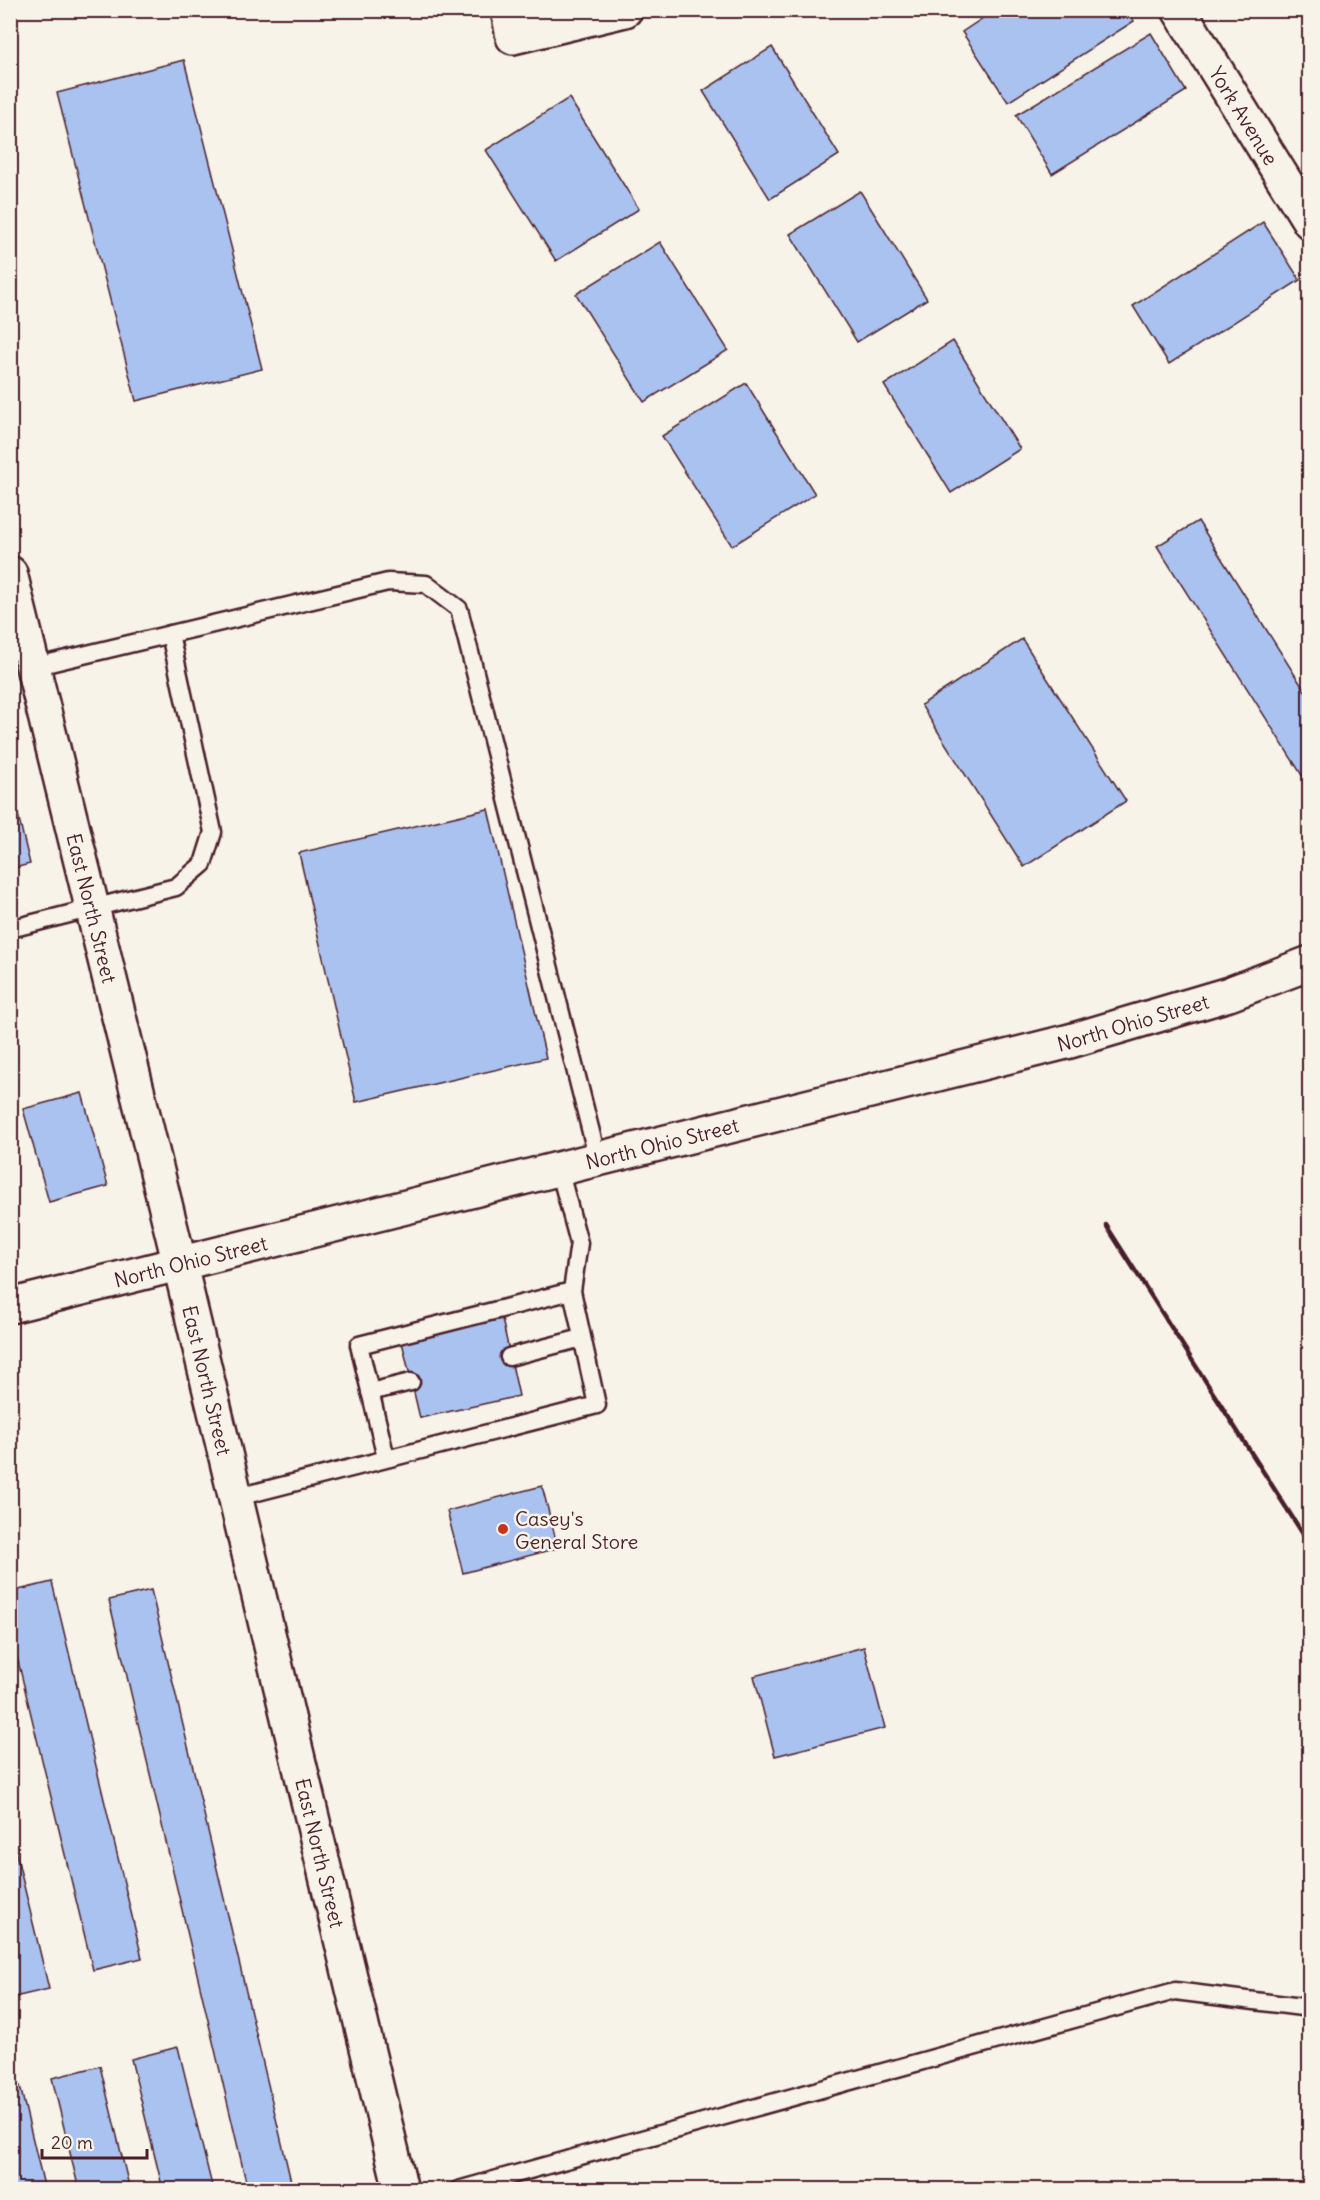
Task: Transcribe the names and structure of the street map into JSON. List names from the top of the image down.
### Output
{
  "streets": {
    "street": ["York Avenue", "East North Street", "North Ohio Street"]
  },
  "crossings": [
    ["East North Street", "North Ohio Street"]
  ],
  "places": ["Casey's General Store"],
  "scale_bar": "20 m"
}
